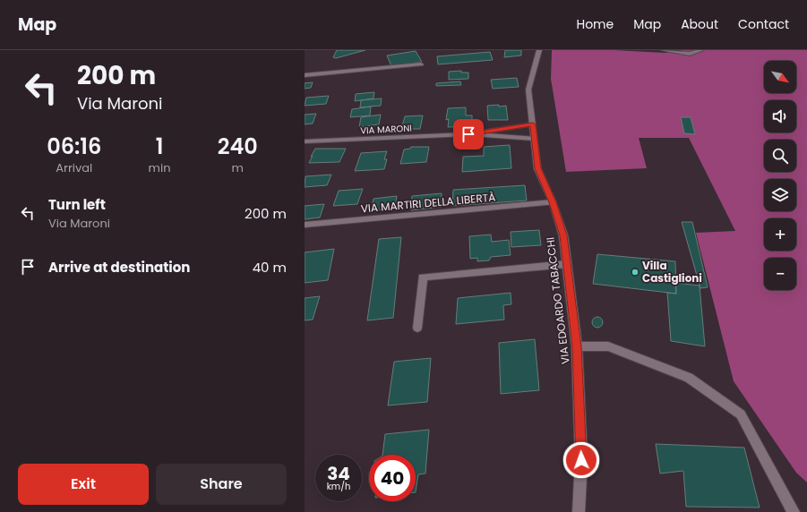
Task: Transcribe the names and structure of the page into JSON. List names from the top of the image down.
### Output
{
  "streets": {
    "street": ["VIA MARONI", "VIA MARTIRI DELLA LIBERTÀ", "VIA EDOARDO TABACCHI"]
  },
  "crossings": [
    ["VIA MARONI", "VIA EDOARDO TABACCHI"],
    ["VIA MARTIRI DELLA LIBERTÀ", "VIA EDOARDO TABACCHI"]
  ],
  "places": ["Villa Castiglioni"],
  "north": "bottom right",
  "page": {
    "header": "Map",
    "nav": [
      "Home",
      "Map",
      "About",
      "Contact"
    ],
    "turn": ["200 m", "Via Maroni"],
    "map_buttons": ["+", "−"],
    "eta": [
      "06:16",
      "Arrival",
      "1",
      "min",
      "240",
      "m"
    ],
    "list": [
      {
        "name": "Turn left",
        "note": "Via Maroni",
        "value": "200 m"
      },
      {
        "name": "Arrive at destination",
        "value": "40 m"
      }
    ],
    "speed": "34 km/h",
    "limit": "40",
    "buttons": ["Exit", "Share"]
  }
}
